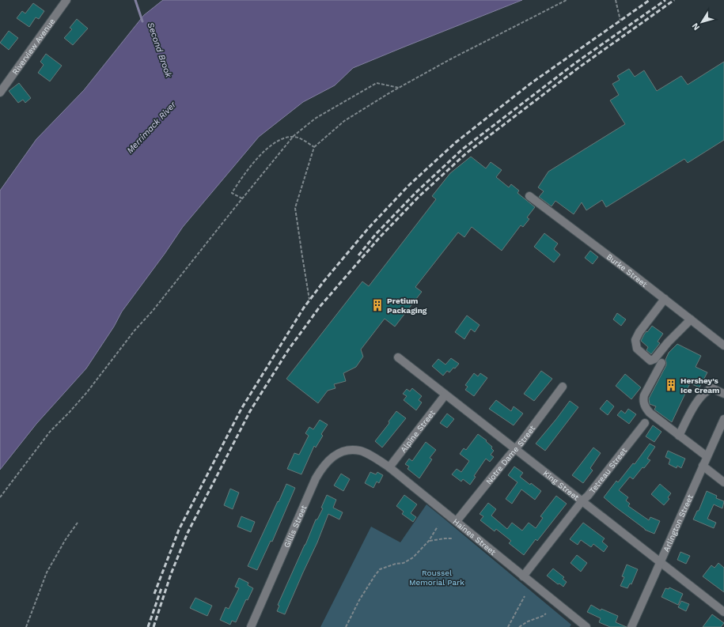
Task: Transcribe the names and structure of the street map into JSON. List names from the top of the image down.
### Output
{
  "streets": {
    "street": [
      "Riverview Avenue",
      "Burke Street",
      "Alpine Street",
      "Notre Dame Street",
      "Tetreau Street",
      "King Street",
      "Arlington Street",
      "Gillis Street",
      "Haines Street"
    ]
  },
  "crossings": [
    ["Alpine Street", "King Street"],
    ["Alpine Street", "Haines Street"],
    ["Notre Dame Street", "King Street"],
    ["Notre Dame Street", "Haines Street"],
    ["Tetreau Street", "King Street"],
    ["Tetreau Street", "Haines Street"],
    ["King Street", "Arlington Street"],
    ["Gillis Street", "Haines Street"]
  ],
  "water": ["Second Brook", "Merrimack River"],
  "parks": ["Roussel Memorial Park"],
  "places": {
    "building": ["Pretium Packaging", "Hershey's Ice Cream"]
  },
  "north": "bottom left"
}
